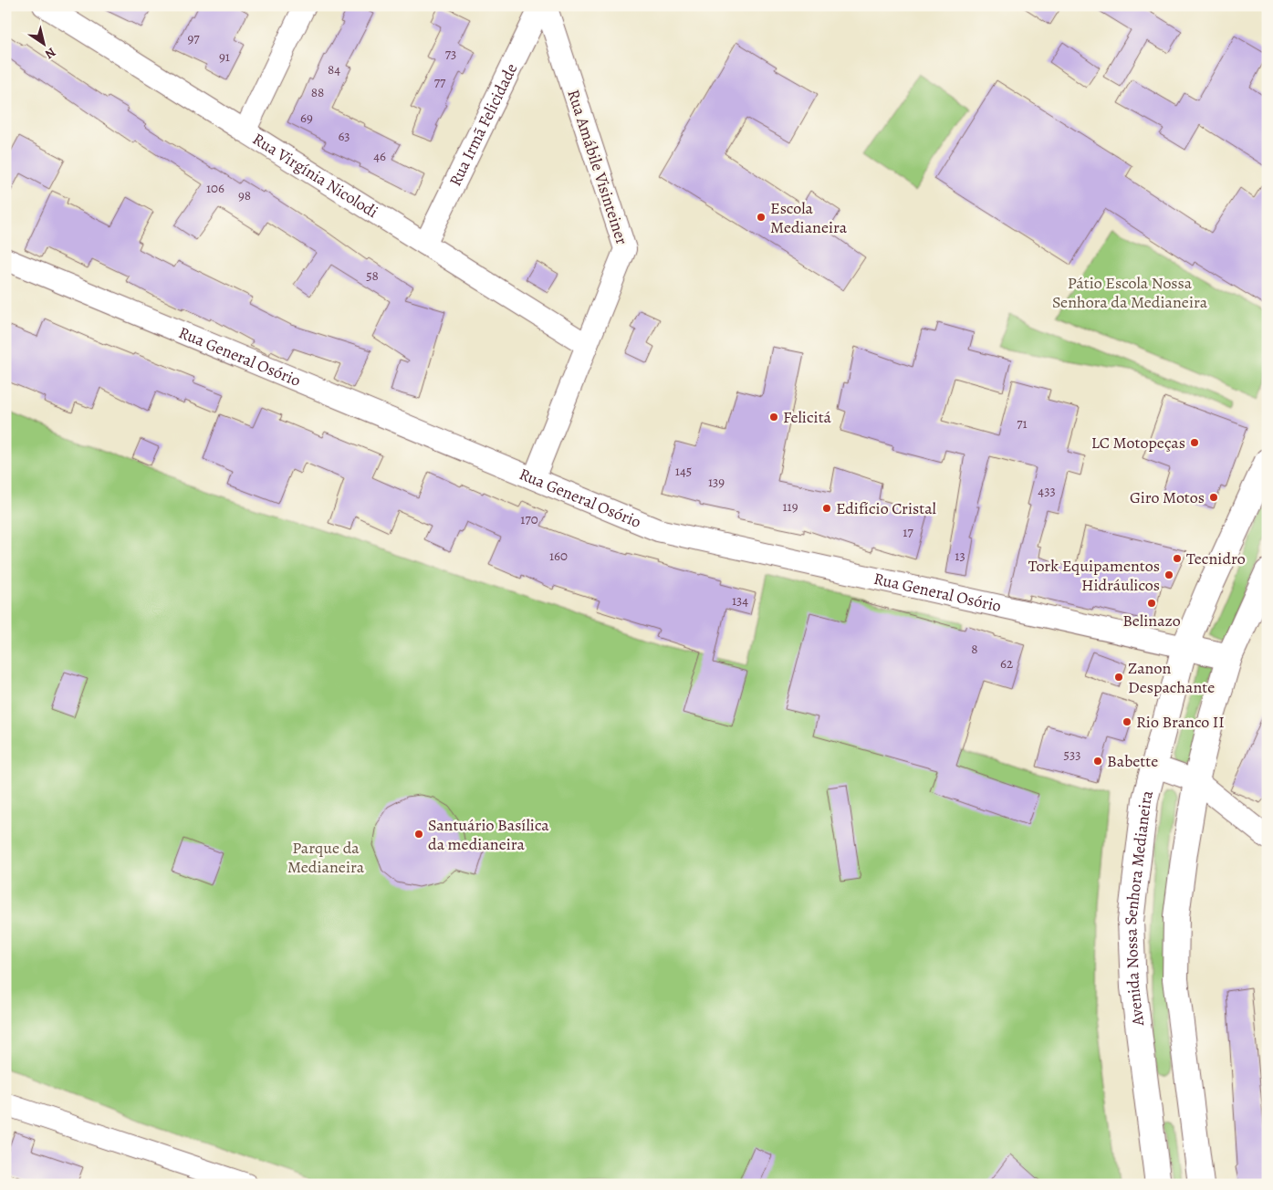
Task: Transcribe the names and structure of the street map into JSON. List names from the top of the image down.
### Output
{
  "streets": {
    "main road": ["Avenida Nossa Senhora Medianeira"],
    "street": [
      "Rua Irmã Felicidade",
      "Rua Amábile Visinteiner",
      "Rua Virgínia Nicolodi",
      "Rua General Osório"
    ]
  },
  "crossings": [
    ["Rua Irmã Felicidade", "Rua Virgínia Nicolodi"],
    ["Rua Amábile Visinteiner", "Rua Virgínia Nicolodi"],
    ["Rua Amábile Visinteiner", "Rua General Osório"],
    ["Rua General Osório", "Avenida Nossa Senhora Medianeira"]
  ],
  "parks": ["Pátio Escola Nossa Senhora da Medianeira", "Parque da Medianeira"],
  "places": [
    "Escola Medianeira",
    "Felicitá",
    "LC Motopeças",
    "Giro Motos",
    "Edifício Cristal",
    "Tecnidro",
    "Tork Equipamentos Hidráulicos",
    "Belinazo",
    "Zanon Despachante",
    "Rio Branco II",
    "Babette",
    "Santuário Basílica da medianeira"
  ],
  "house_numbers": [
    "97",
    "73",
    "91",
    "84",
    "77",
    "88",
    "69",
    "63",
    "46",
    "106",
    "98",
    "58",
    "71",
    "145",
    "139",
    "433",
    "119",
    "170",
    "17",
    "160",
    "13",
    "134",
    "8",
    "62",
    "533"
  ],
  "north": "bottom right"
}
